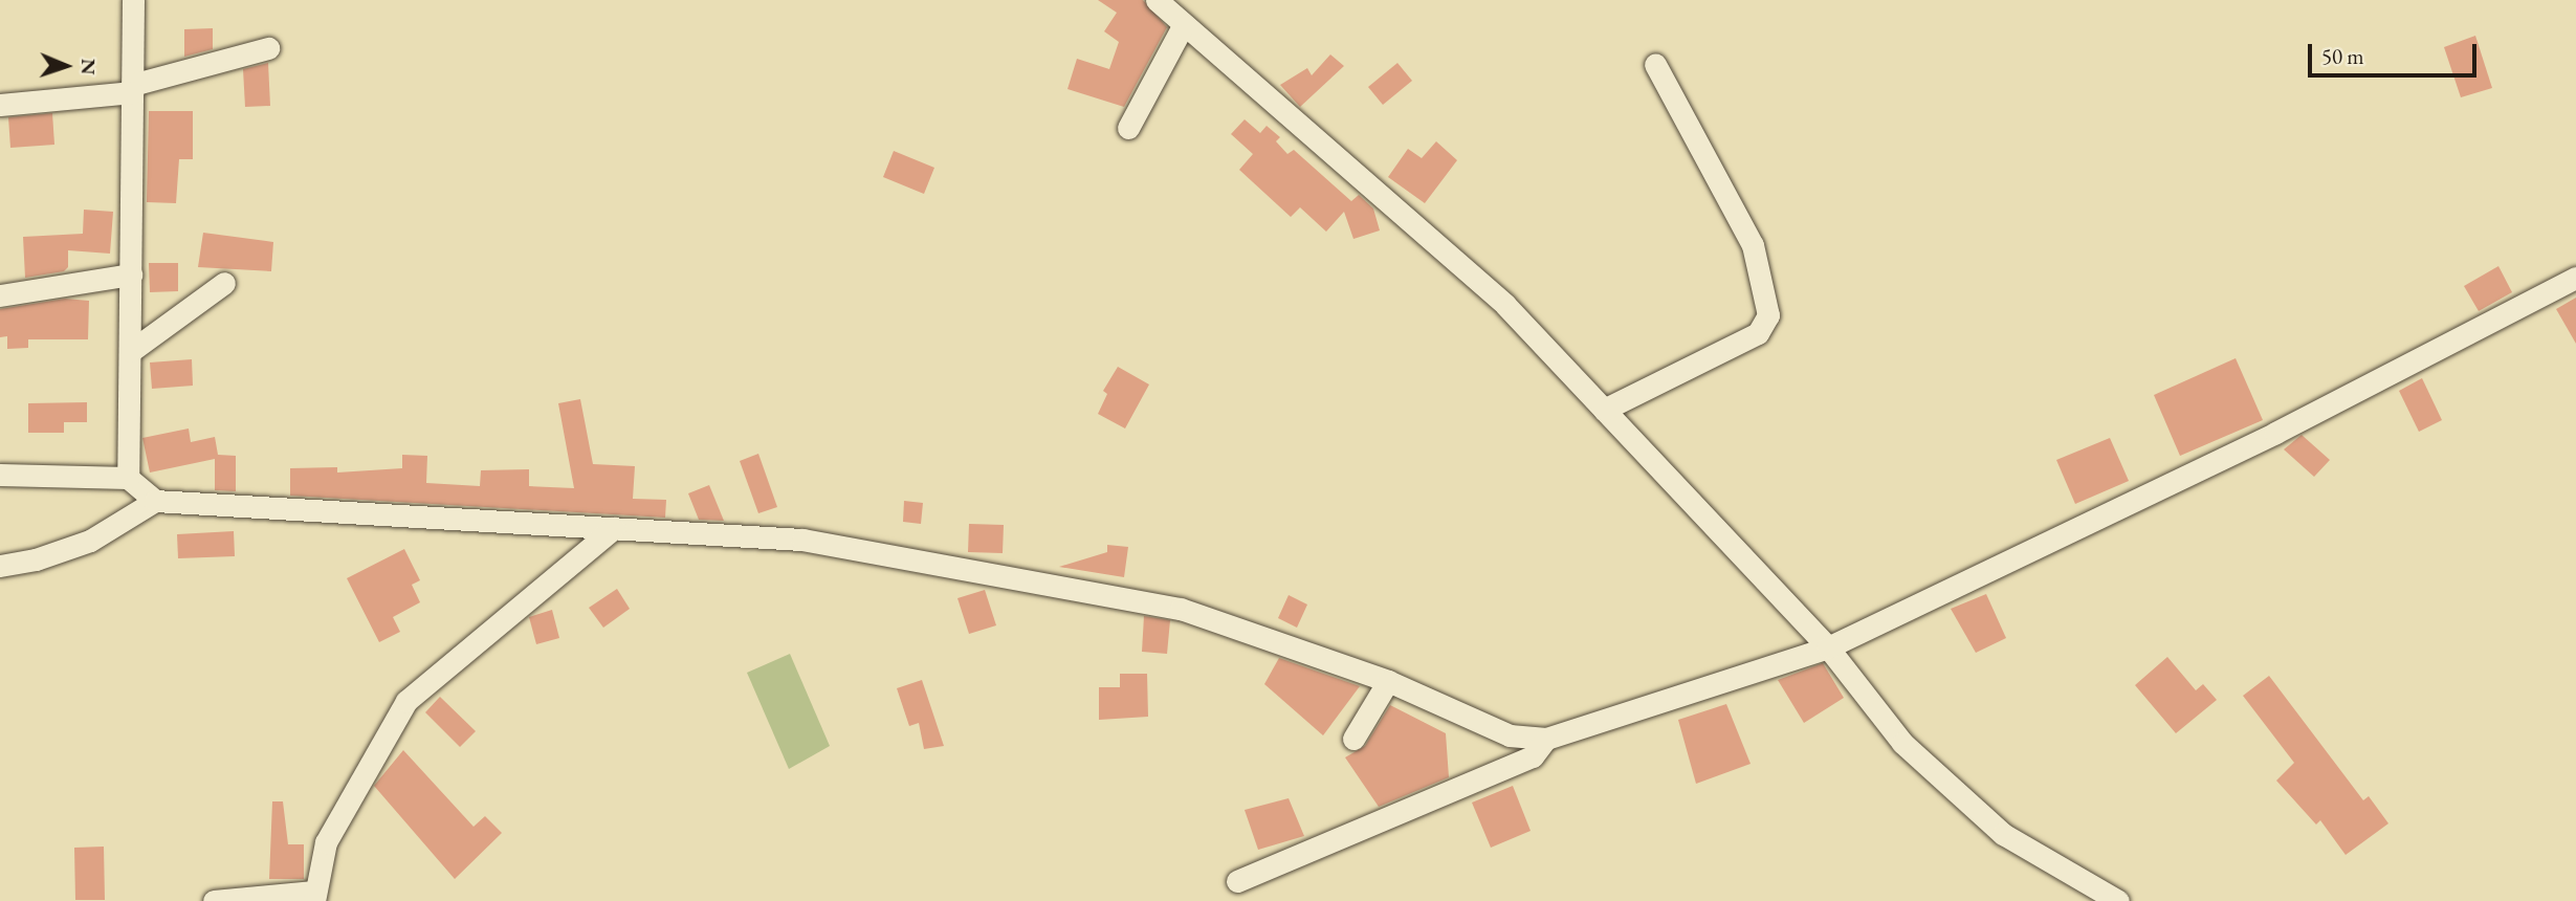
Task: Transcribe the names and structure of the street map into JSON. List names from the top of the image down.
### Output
{
  "scale_bar": "50 m",
  "north": "right"
}
